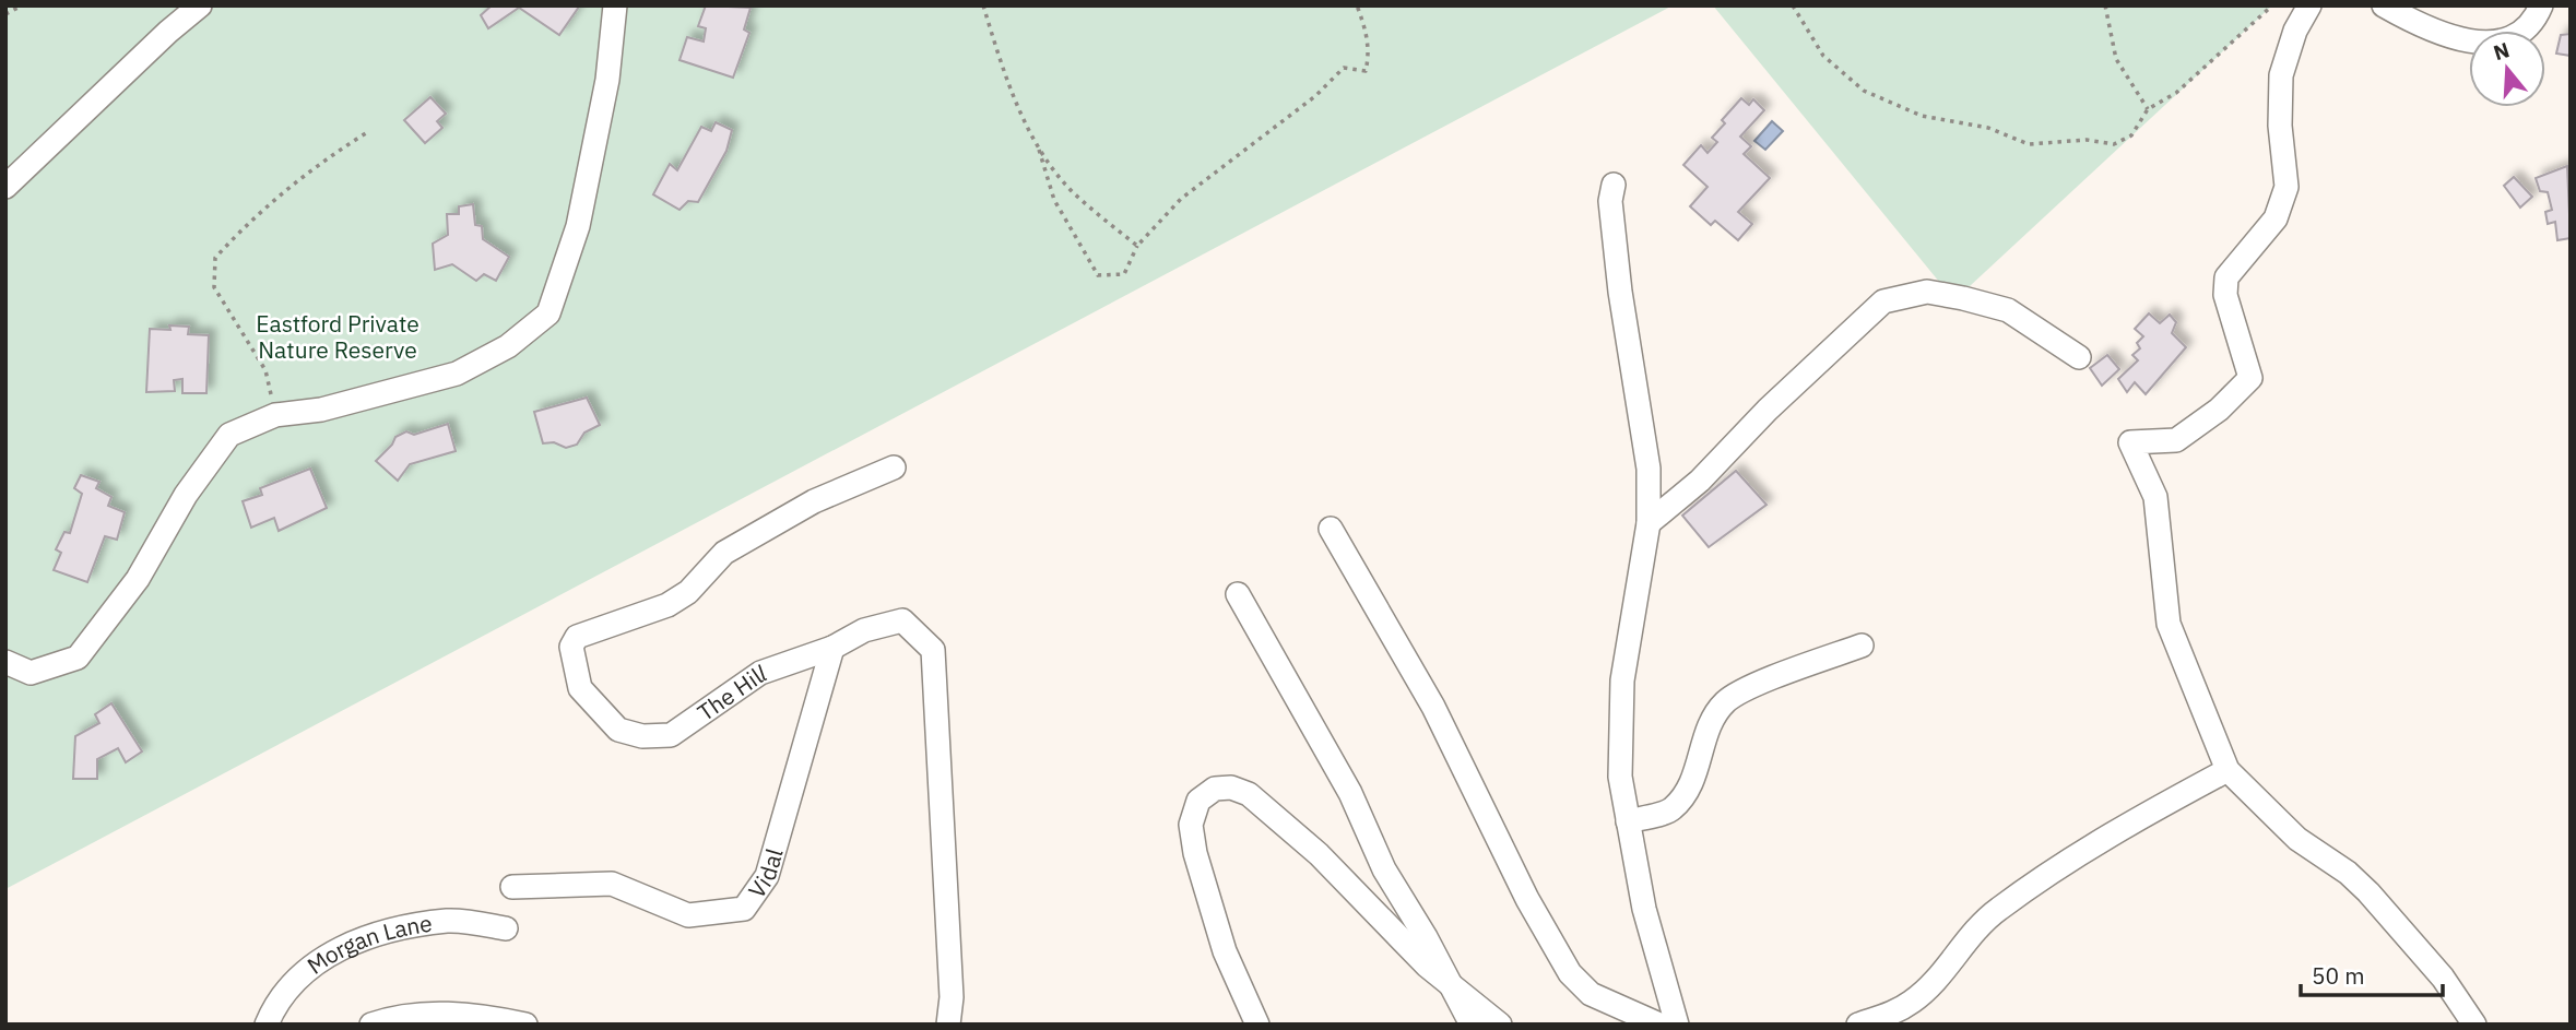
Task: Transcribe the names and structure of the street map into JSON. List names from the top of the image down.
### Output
{
  "streets": {
    "street": ["The Hill", "Vidal", "Morgan Lane"]
  },
  "crossings": [
    ["The Hill", "Vidal"]
  ],
  "parks": ["Eastford Private Nature Reserve"],
  "scale_bar": "50 m",
  "north": "top"
}
